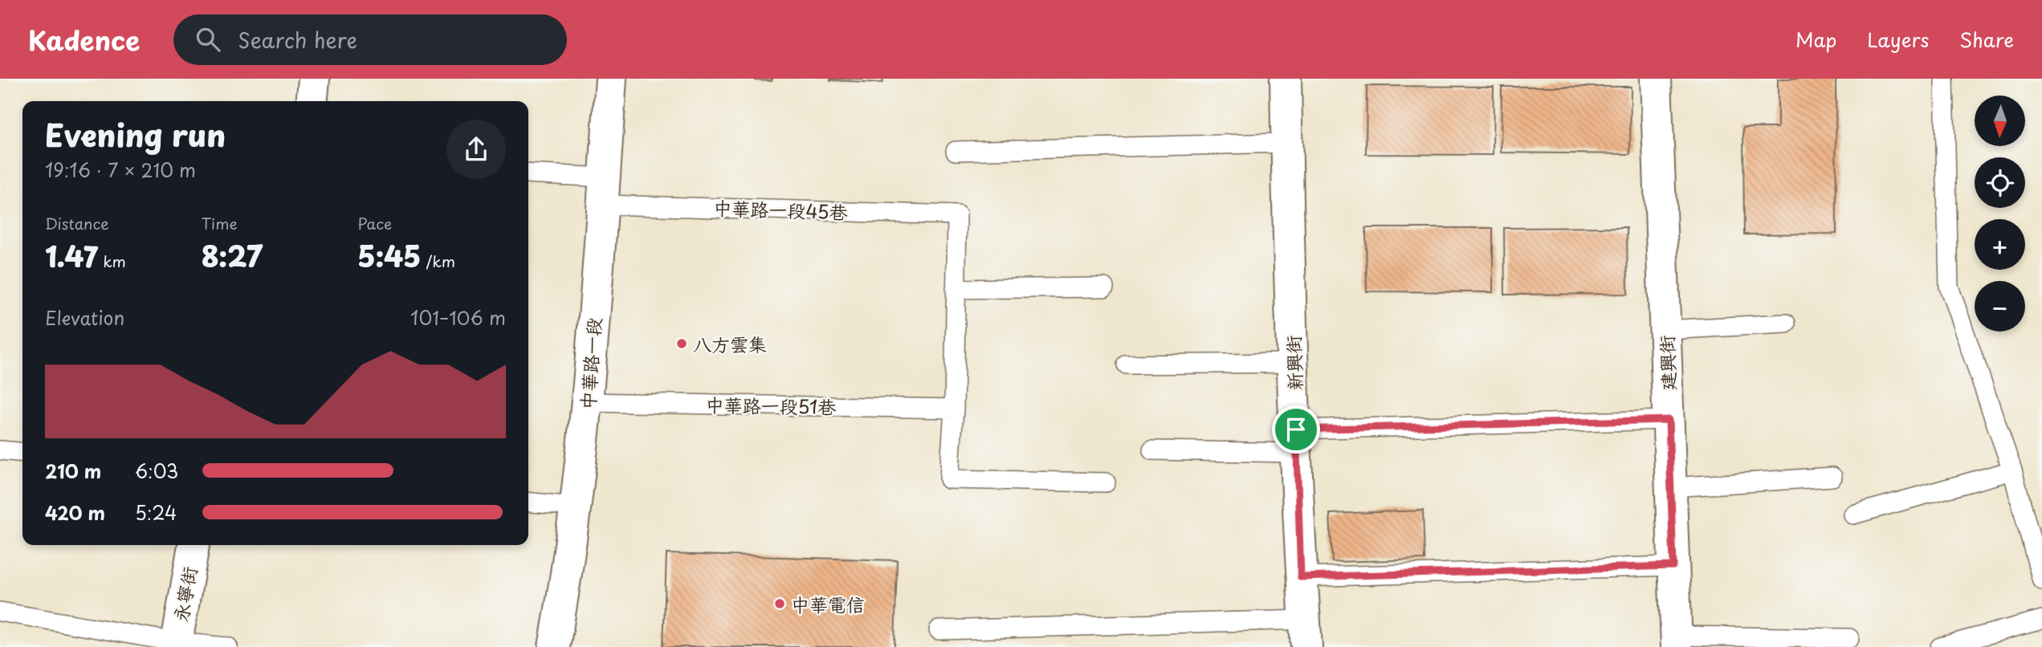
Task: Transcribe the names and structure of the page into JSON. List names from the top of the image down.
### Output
{
  "streets": {
    "street": [
      "新興街",
      "建興街",
      "中華路一段",
      "永寧街"
    ],
    "lane": ["中華路一段45巷", "中華路一段51巷"]
  },
  "crossings": [
    ["中華路一段45巷", "中華路一段"],
    ["中華路一段", "中華路一段51巷"]
  ],
  "places": ["八方雲集", "中華電信"],
  "north": "bottom",
  "page": {
    "header": "Kadence",
    "search": "Search here",
    "nav": ["Map", "Layers", "Share"],
    "map_buttons": ["+", "−"],
    "heading": ["Evening run", "19:16 · 7 × 210 m"],
    "stats": [
      ["Distance", "1.47 km"],
      ["Time", "8:27"],
      ["Pace", "5:45 /km"]
    ],
    "chart": ["Elevation", "101–106 m"],
    "list": [
      {
        "name": "210 m",
        "note": "6:03"
      },
      {
        "name": "420 m",
        "note": "5:24"
      }
    ]
  }
}
